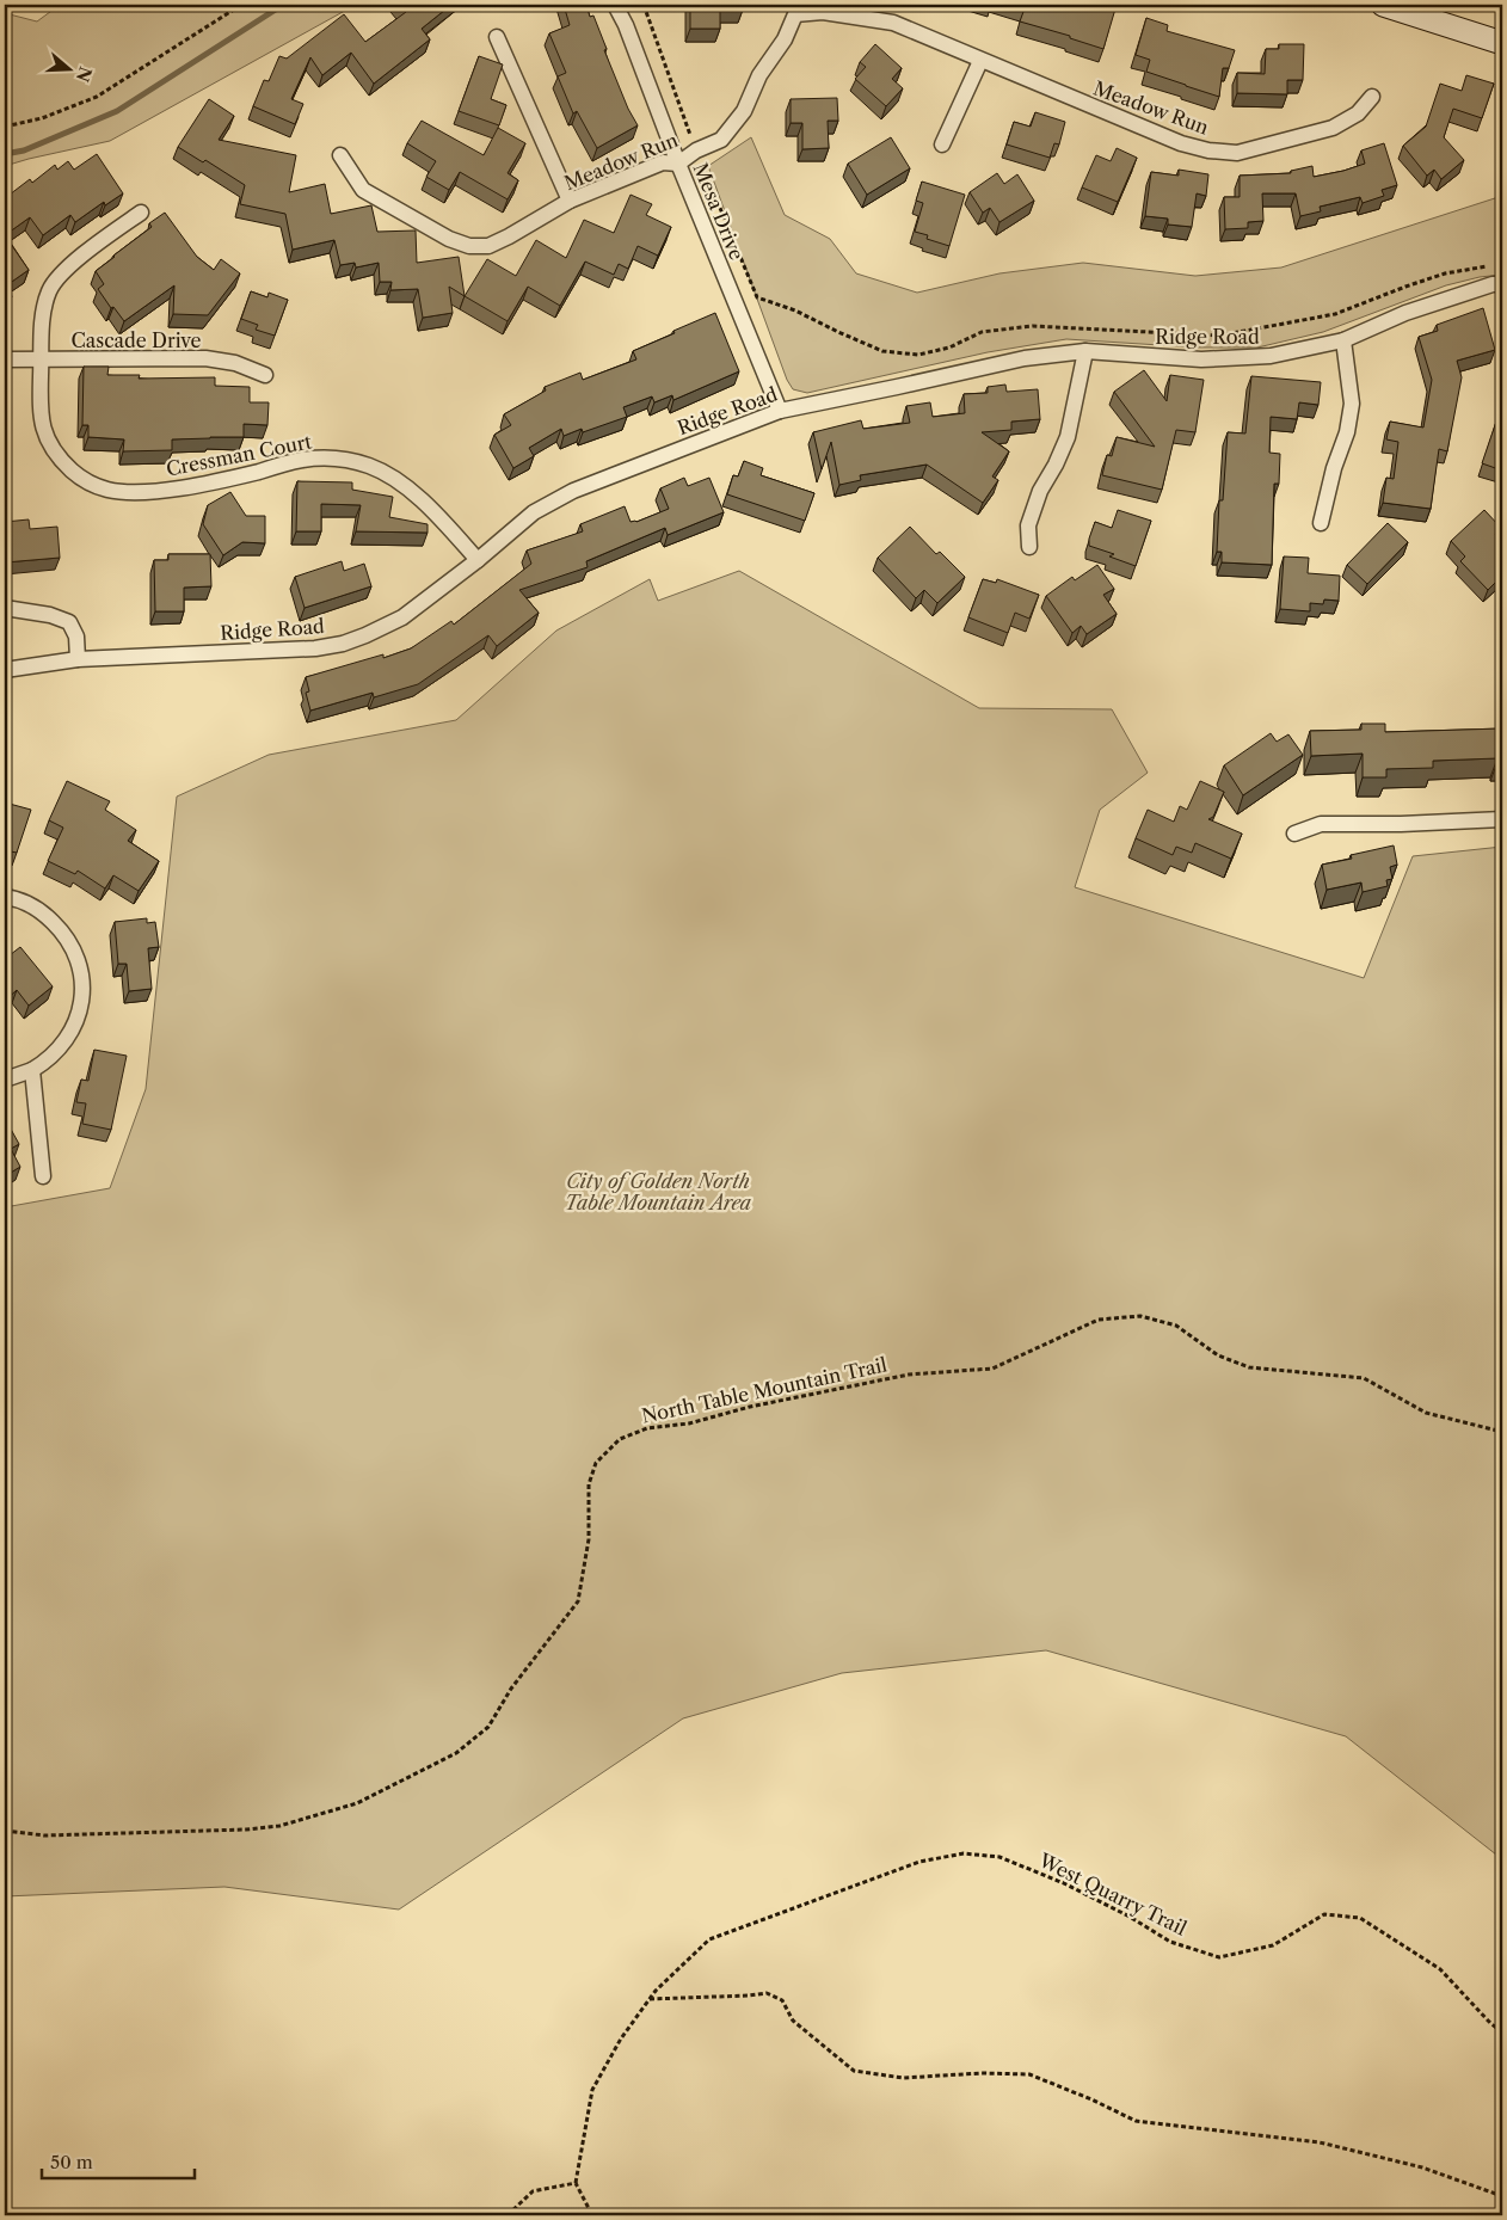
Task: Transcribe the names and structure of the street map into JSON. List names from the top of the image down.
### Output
{
  "streets": {
    "street": [
      "Meadow Run",
      "Mesa Drive",
      "Ridge Road",
      "Cascade Drive",
      "Cressman Court"
    ],
    "path": ["North Table Mountain Trail", "West Quarry Trail"]
  },
  "crossings": [
    ["Meadow Run", "Mesa Drive"],
    ["Mesa Drive", "Ridge Road"],
    ["Ridge Road", "Cressman Court"],
    ["Cascade Drive", "Cressman Court"]
  ],
  "parks": ["City of Golden North Table Mountain Area"],
  "scale_bar": "50 m",
  "north": "right"
}
